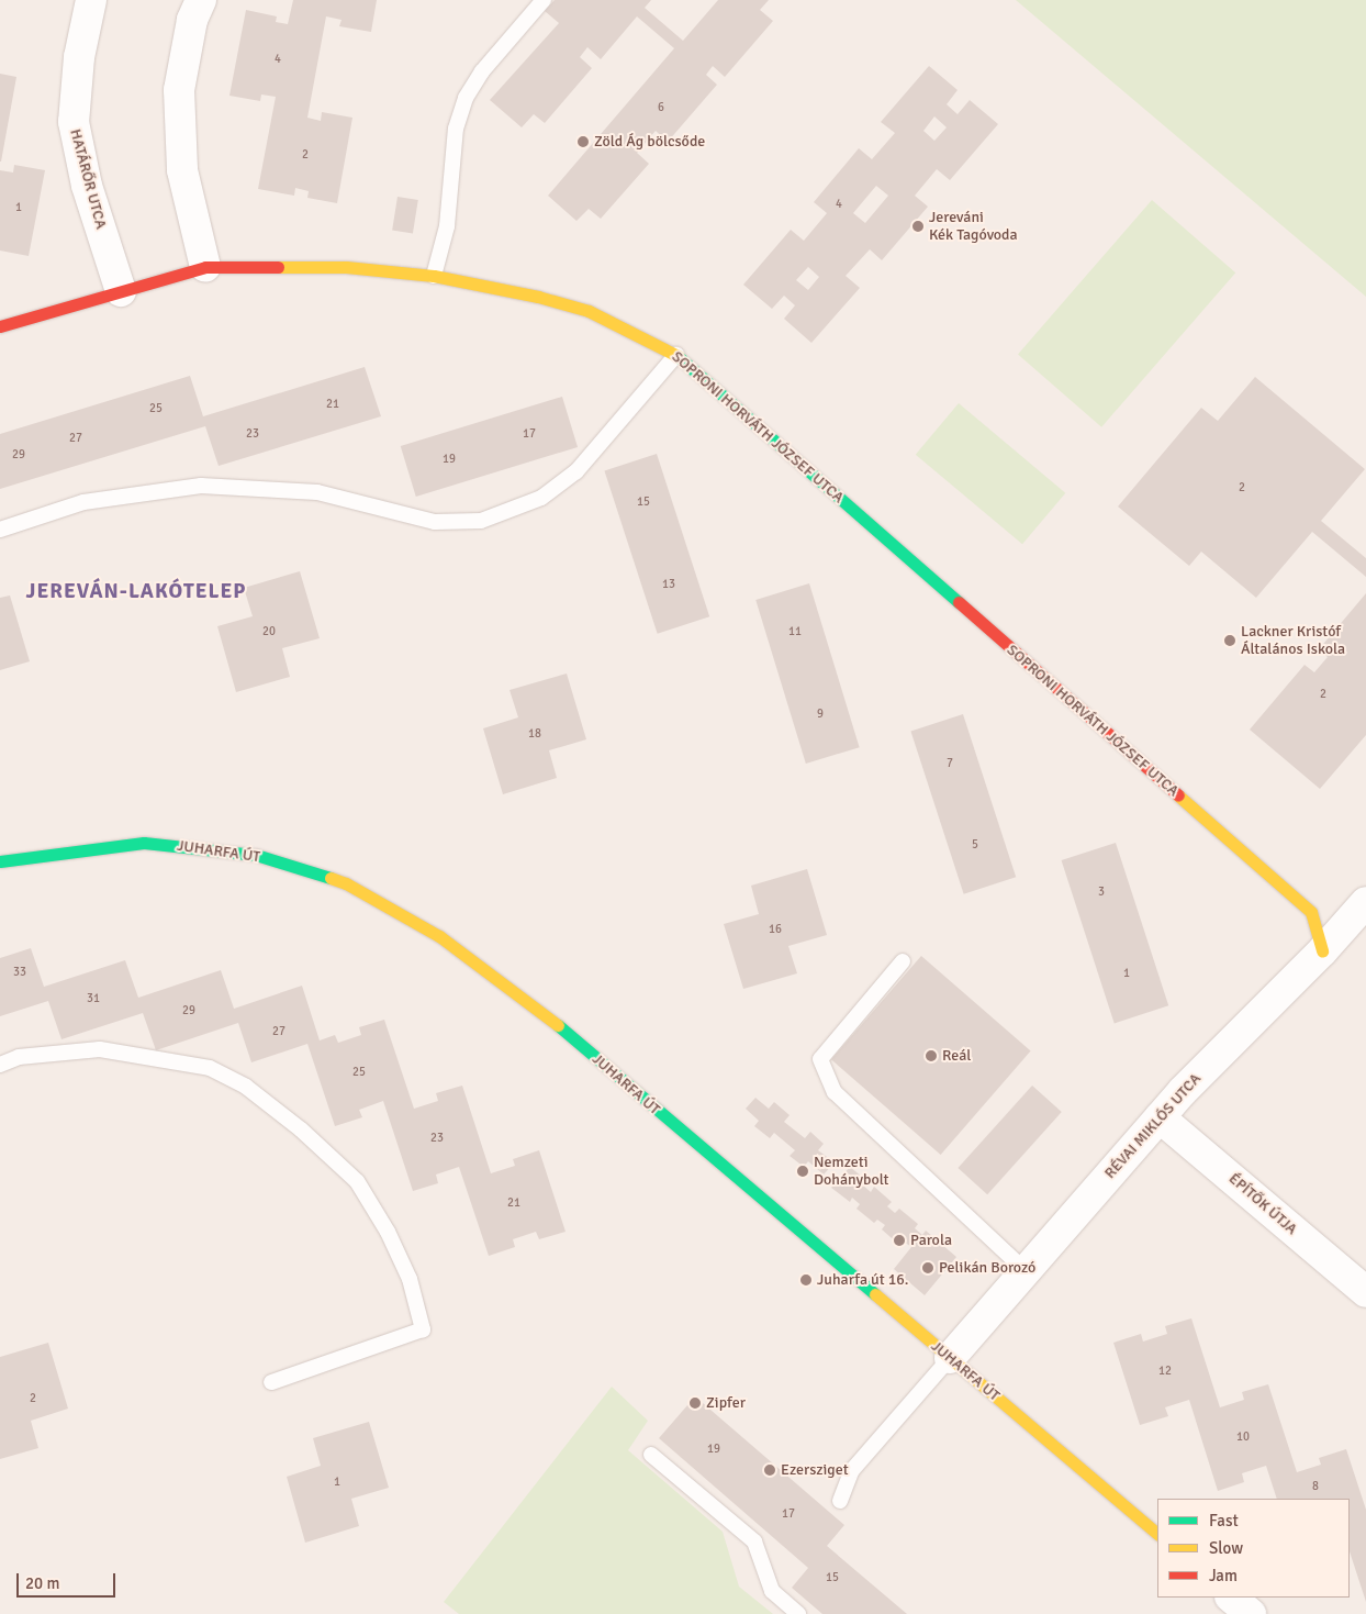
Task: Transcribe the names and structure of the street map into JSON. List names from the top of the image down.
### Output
{
  "streets": {
    "street": [
      "HATÁRŐR UTCA",
      "SOPRONI HORVÁTH JÓZSEF UTCA",
      "JUHARFA ÚT",
      "RÉVAI MIKLÓS UTCA",
      "ÉPÍTŐK ÚTJA"
    ]
  },
  "crossings": [
    ["HATÁRŐR UTCA", "SOPRONI HORVÁTH JÓZSEF UTCA"],
    ["SOPRONI HORVÁTH JÓZSEF UTCA", "RÉVAI MIKLÓS UTCA"],
    ["JUHARFA ÚT", "RÉVAI MIKLÓS UTCA"],
    ["RÉVAI MIKLÓS UTCA", "ÉPÍTŐK ÚTJA"]
  ],
  "districts": ["JEREVÁN-LAKÓTELEP"],
  "places": [
    "Zöld Ág bölcsőde",
    "Jereváni Kék Tagóvoda",
    "Lackner Kristóf Általános Iskola",
    "Reál",
    "Nemzeti Dohánybolt",
    "Parola",
    "Pelikán Borozó",
    "Juharfa út 16.",
    "Zipfer",
    "Ezersziget"
  ],
  "house_numbers": [
    "4",
    "6",
    "2",
    "4",
    "1",
    "21",
    "25",
    "23",
    "17",
    "27",
    "29",
    "19",
    "2",
    "15",
    "13",
    "20",
    "11",
    "2",
    "9",
    "18",
    "7",
    "5",
    "3",
    "16",
    "33",
    "1",
    "31",
    "29",
    "27",
    "25",
    "23",
    "21",
    "12",
    "2",
    "10",
    "19",
    "1",
    "8",
    "17",
    "15"
  ],
  "legend": ["Fast", "Slow", "Jam"],
  "scale_bar": "20 m"
}
